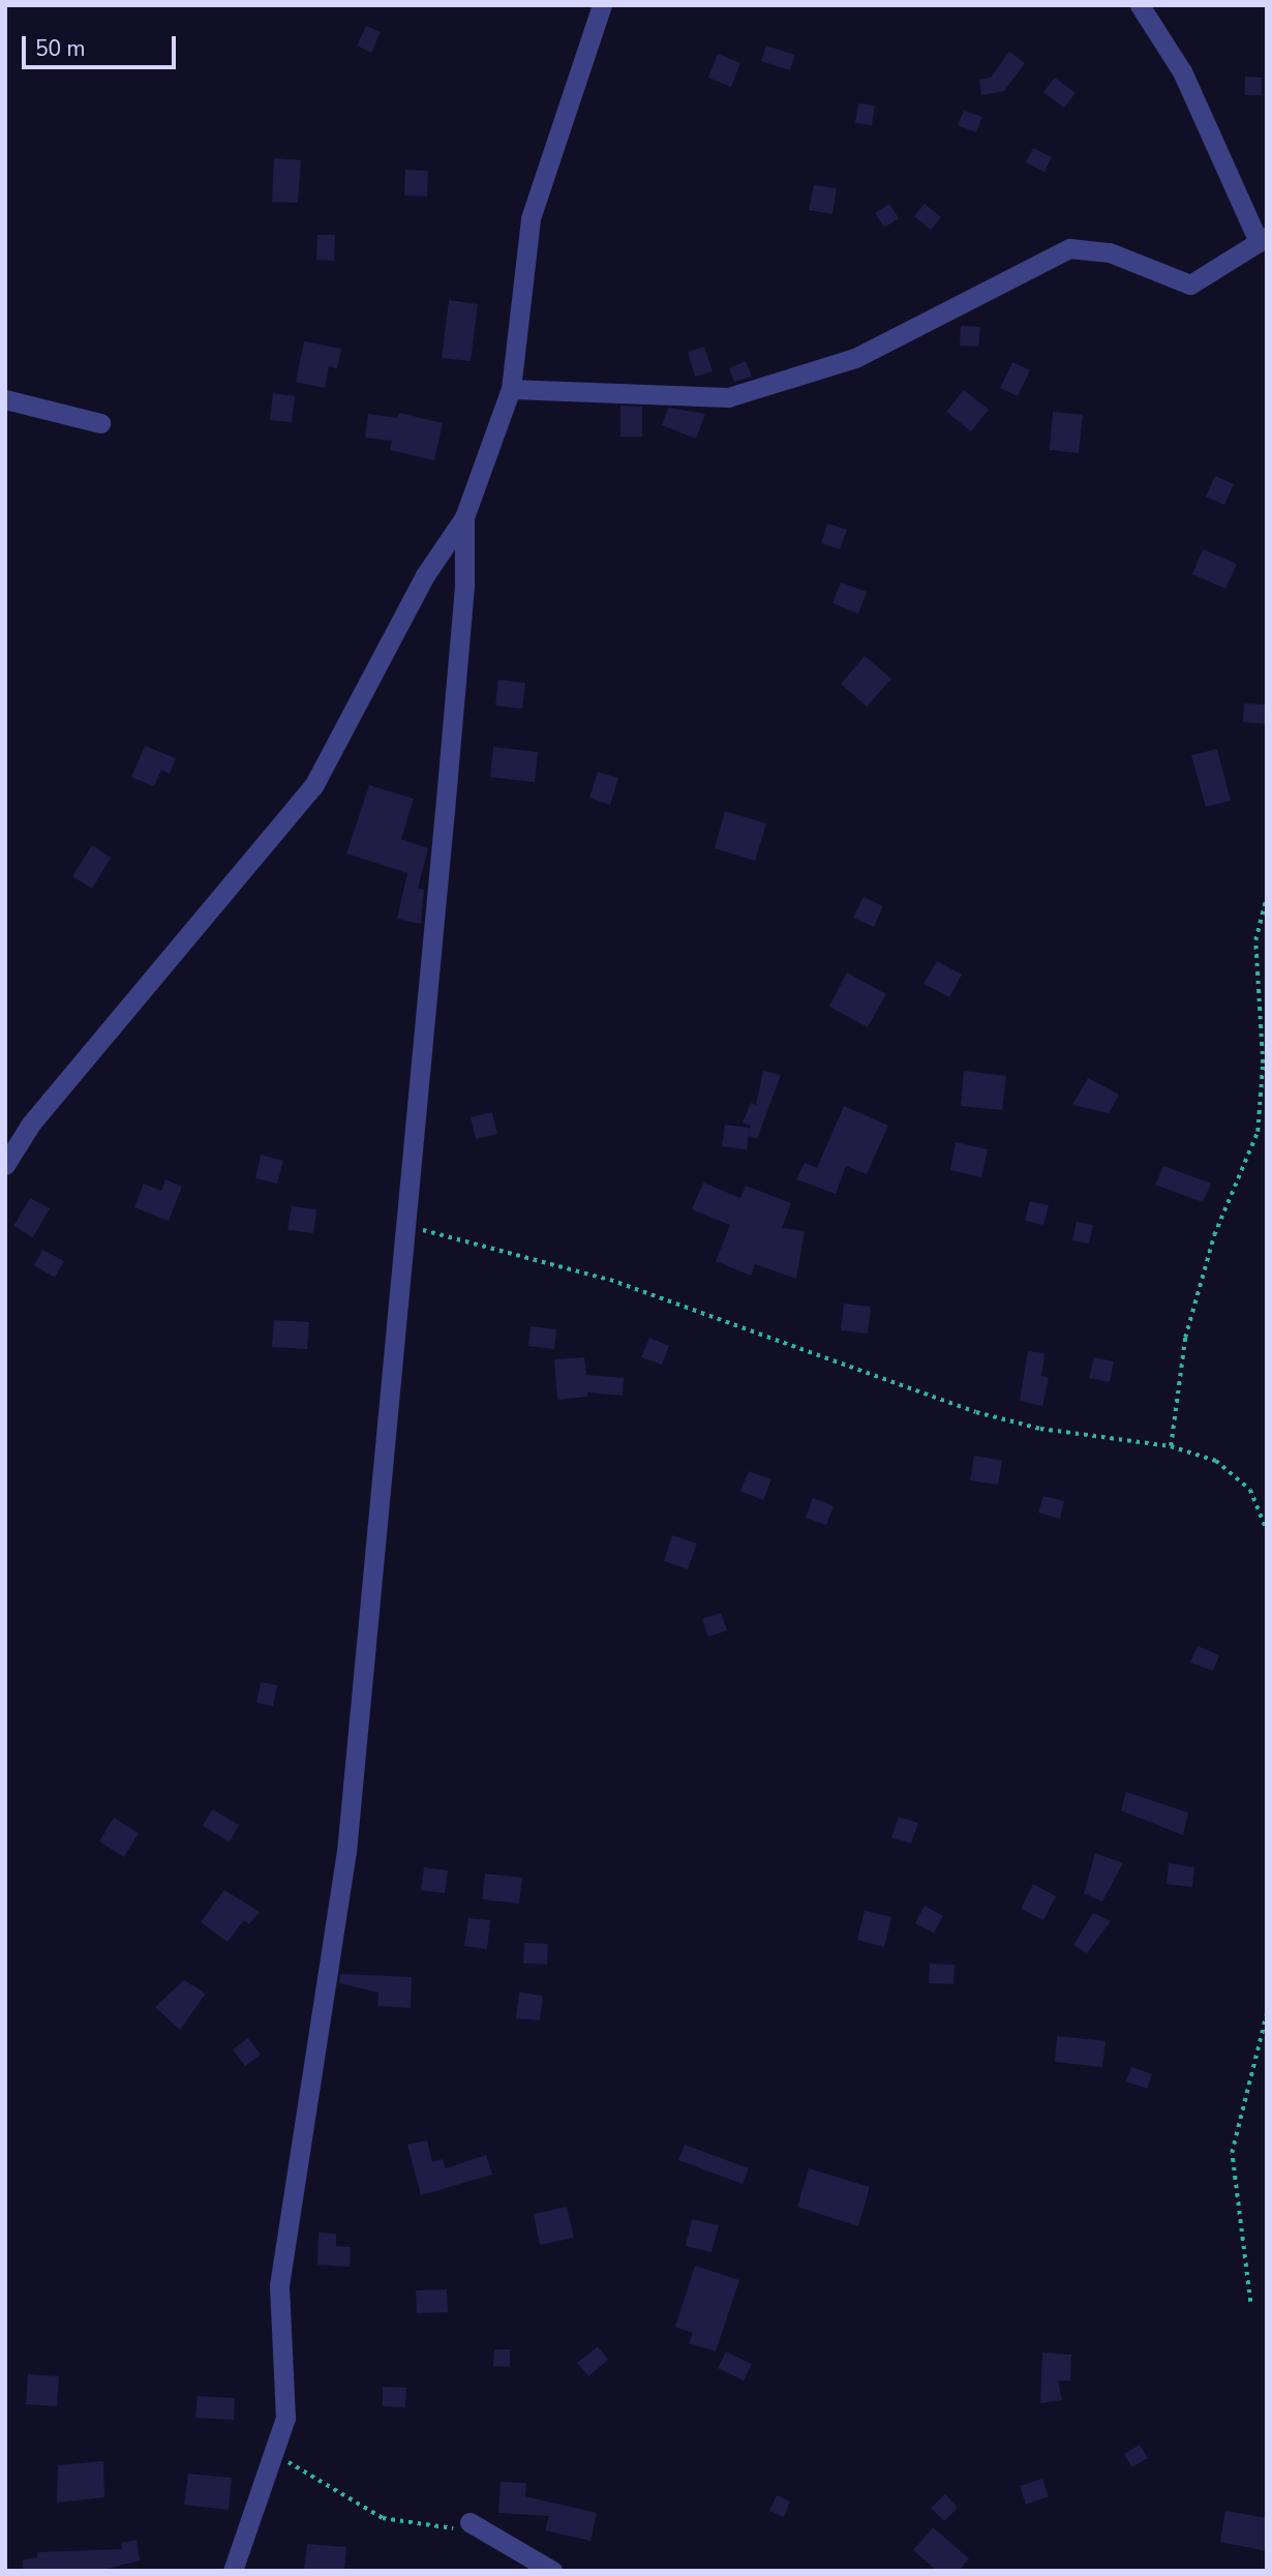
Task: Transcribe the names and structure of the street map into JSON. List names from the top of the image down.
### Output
{
  "scale_bar": "50 m"
}
